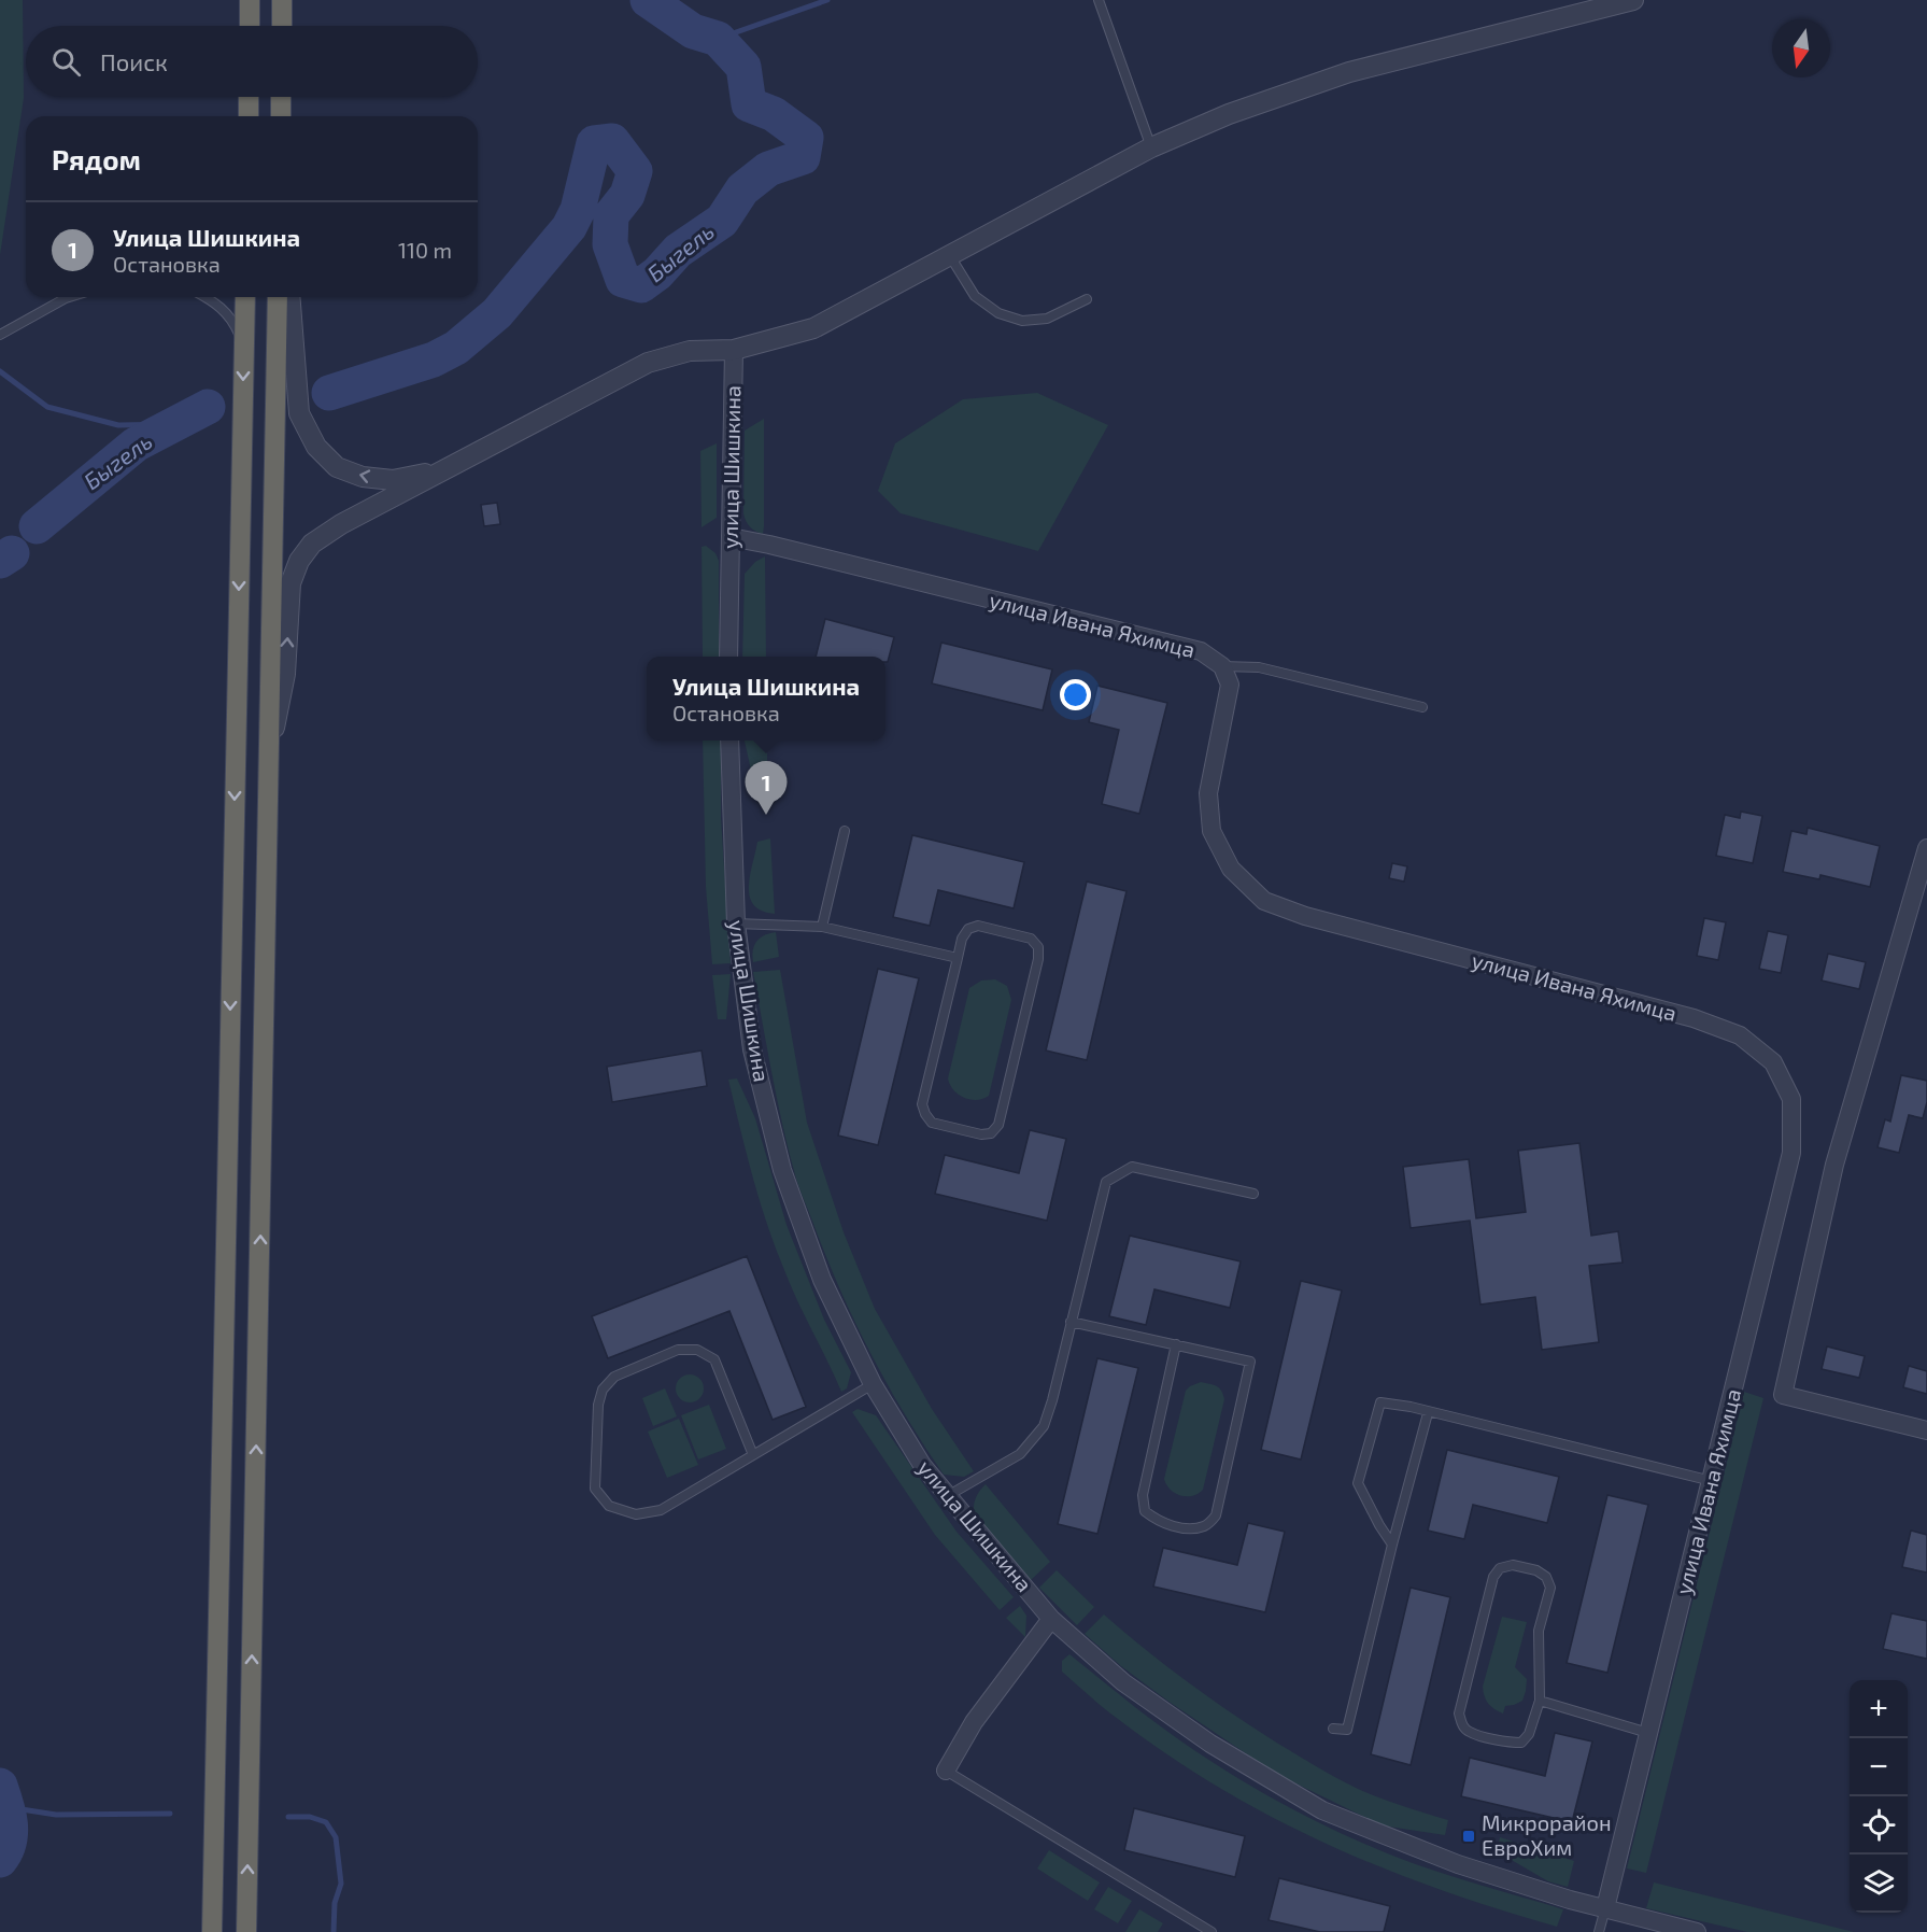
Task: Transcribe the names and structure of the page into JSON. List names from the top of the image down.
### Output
{
  "streets": {
    "street": ["улица Шишкина", "улица Ивана Яхимца"]
  },
  "crossings": [
    ["улица Шишкина", "улица Ивана Яхимца"]
  ],
  "water": ["Быгель"],
  "places": {
    "transit": ["Микрорайон ЕвроХим"]
  },
  "north": "bottom",
  "page": {
    "search": "Поиск",
    "heading": "Рядом",
    "list": [
      {
        "mark": "1",
        "name": "Улица Шишкина",
        "note": "Остановка",
        "value": "110 m"
      }
    ],
    "popup": ["Улица Шишкина", "Остановка"],
    "pins": "1",
    "map_buttons": ["+", "−"]
  }
}
